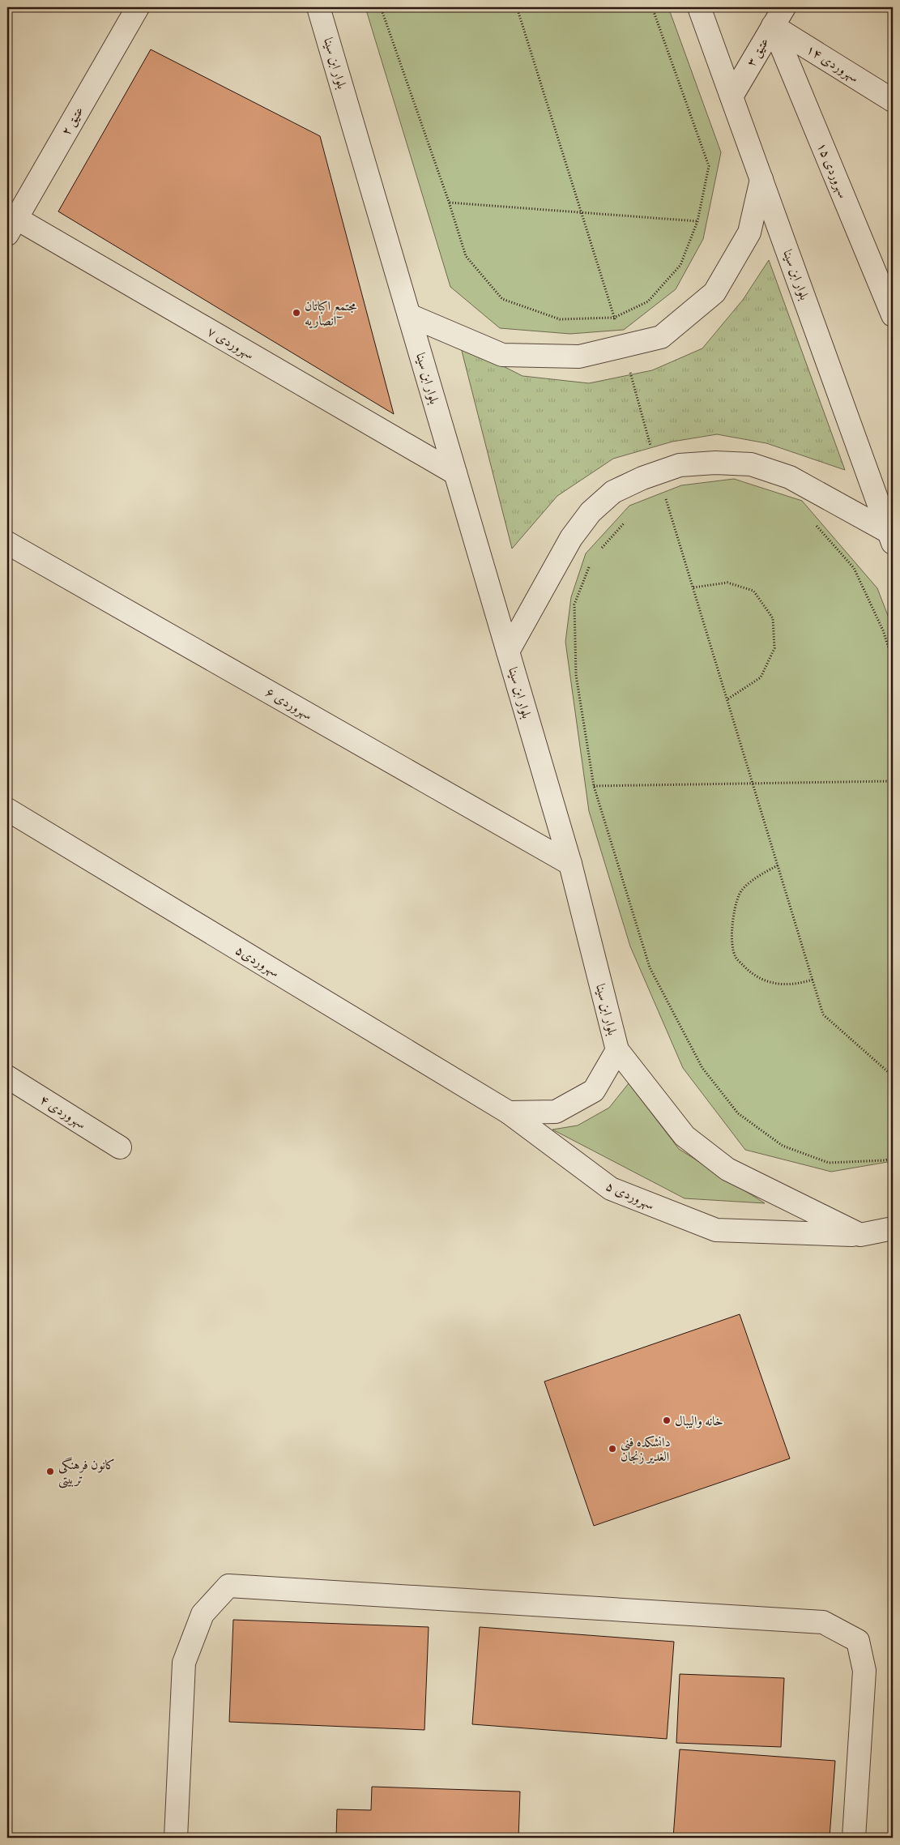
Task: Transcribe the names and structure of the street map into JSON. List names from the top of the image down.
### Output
{
  "streets": {
    "street": [
      "عتیق ۳",
      "بلوار ابن سینا",
      "سهروردی ۱۴",
      "عتیق ۲",
      "سهروردی ۱۵",
      "سهروردی ۷",
      "سهروردی ۶",
      "سهروردی۵",
      "سهروردی ۴",
      "سهروردی ۵"
    ]
  },
  "crossings": [
    ["عتیق ۳", "بلوار ابن سینا"],
    ["عتیق ۳", "سهروردی ۱۴"],
    ["عتیق ۳", "سهروردی ۱۵"],
    ["بلوار ابن سینا", "سهروردی ۷"],
    ["بلوار ابن سینا", "سهروردی ۶"],
    ["بلوار ابن سینا", "سهروردی ۵"],
    ["سهروردی ۱۴", "سهروردی ۱۵"],
    ["عتیق ۲", "سهروردی ۷"],
    ["سهروردی۵", "سهروردی ۵"]
  ],
  "places": [
    "مجتمع اکباتان انصاریه",
    "خانه والیبال",
    "دانشکده فنی الغدیر زنجان",
    "کانون فرهنگی تربیتی"
  ]
}
